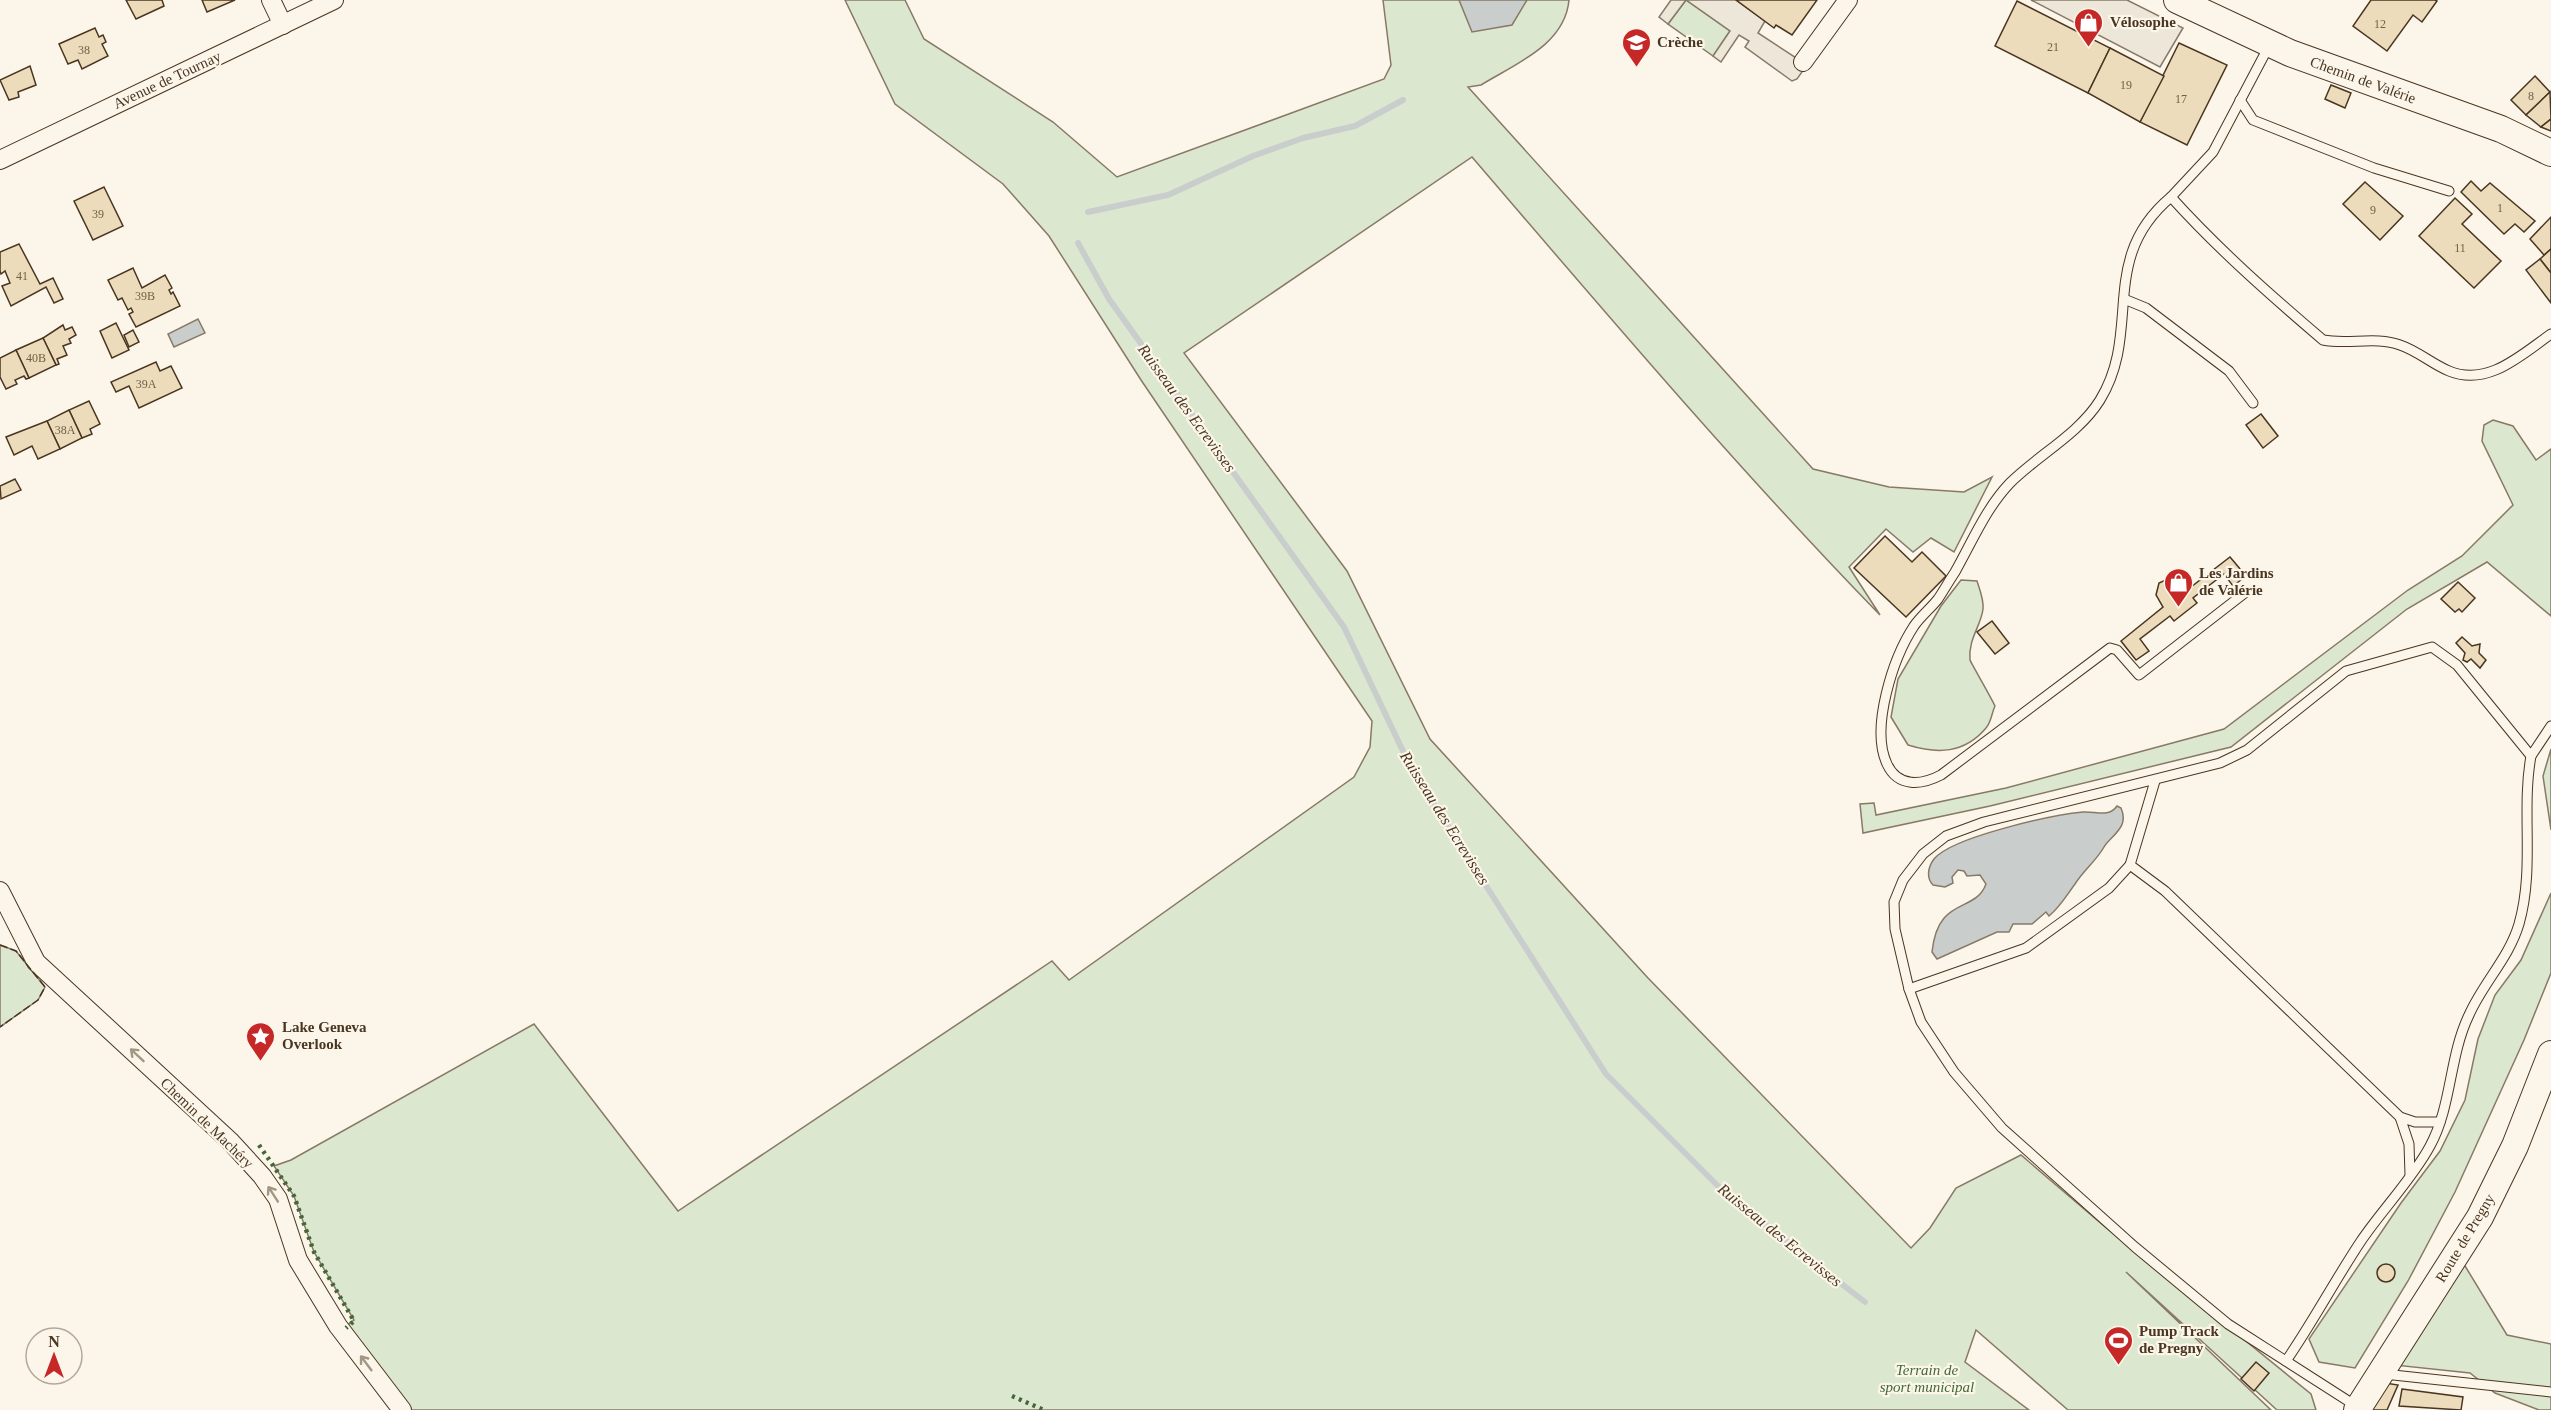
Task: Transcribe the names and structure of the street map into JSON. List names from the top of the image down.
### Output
{
  "streets": {
    "street": [
      "Avenue de Tournay",
      "Chemin de Valérie",
      "Chemin de Machéry",
      "Route de Pregny"
    ]
  },
  "one_way": ["Chemin de Machéry"],
  "water": ["Ruisseau des Ecrevisses"],
  "parks": ["Terrain de sport municipal"],
  "places": {
    "shop": ["Vélosophe", "Les Jardins de Valérie"],
    "school or university": ["Crèche"],
    "place": ["Lake Geneva Overlook"],
    "sports": ["Pump Track de Pregny"]
  },
  "house_numbers": [
    "12",
    "21",
    "38",
    "19",
    "8",
    "17",
    "1",
    "9",
    "39",
    "11",
    "41",
    "39B",
    "40B",
    "39A",
    "38A"
  ],
  "north": "top"
}
